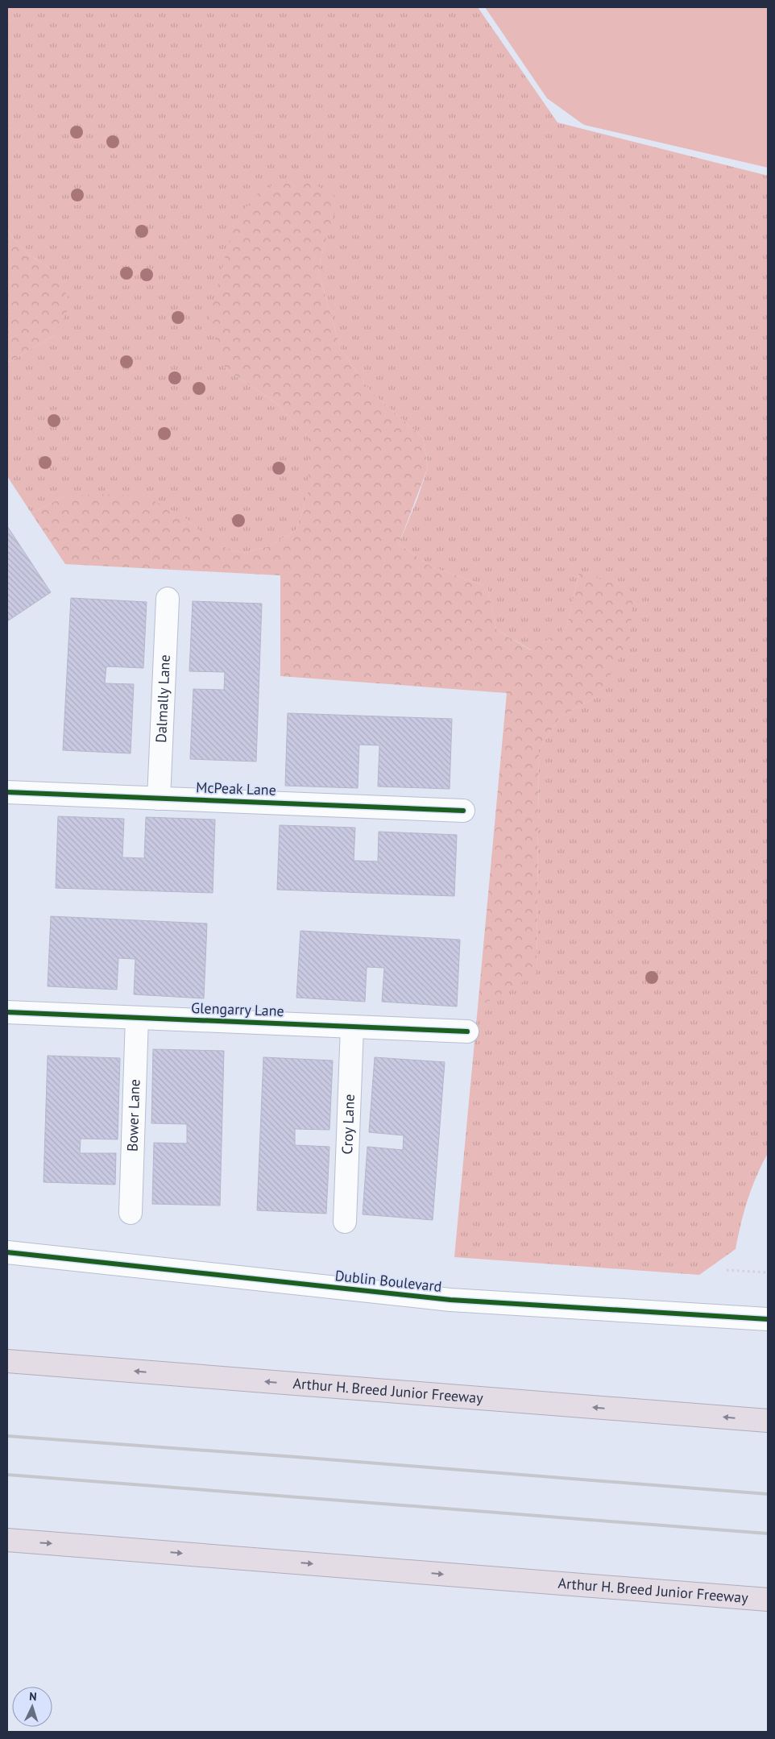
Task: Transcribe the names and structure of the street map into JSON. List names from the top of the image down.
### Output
{
  "streets": {
    "highway": ["Arthur H. Breed Junior Freeway"],
    "street": [
      "Dalmally Lane",
      "McPeak Lane",
      "Glengarry Lane",
      "Bower Lane",
      "Croy Lane",
      "Dublin Boulevard"
    ]
  },
  "crossings": [
    ["Dalmally Lane", "McPeak Lane"],
    ["Glengarry Lane", "Bower Lane"],
    ["Glengarry Lane", "Croy Lane"]
  ],
  "north": "top"
}
